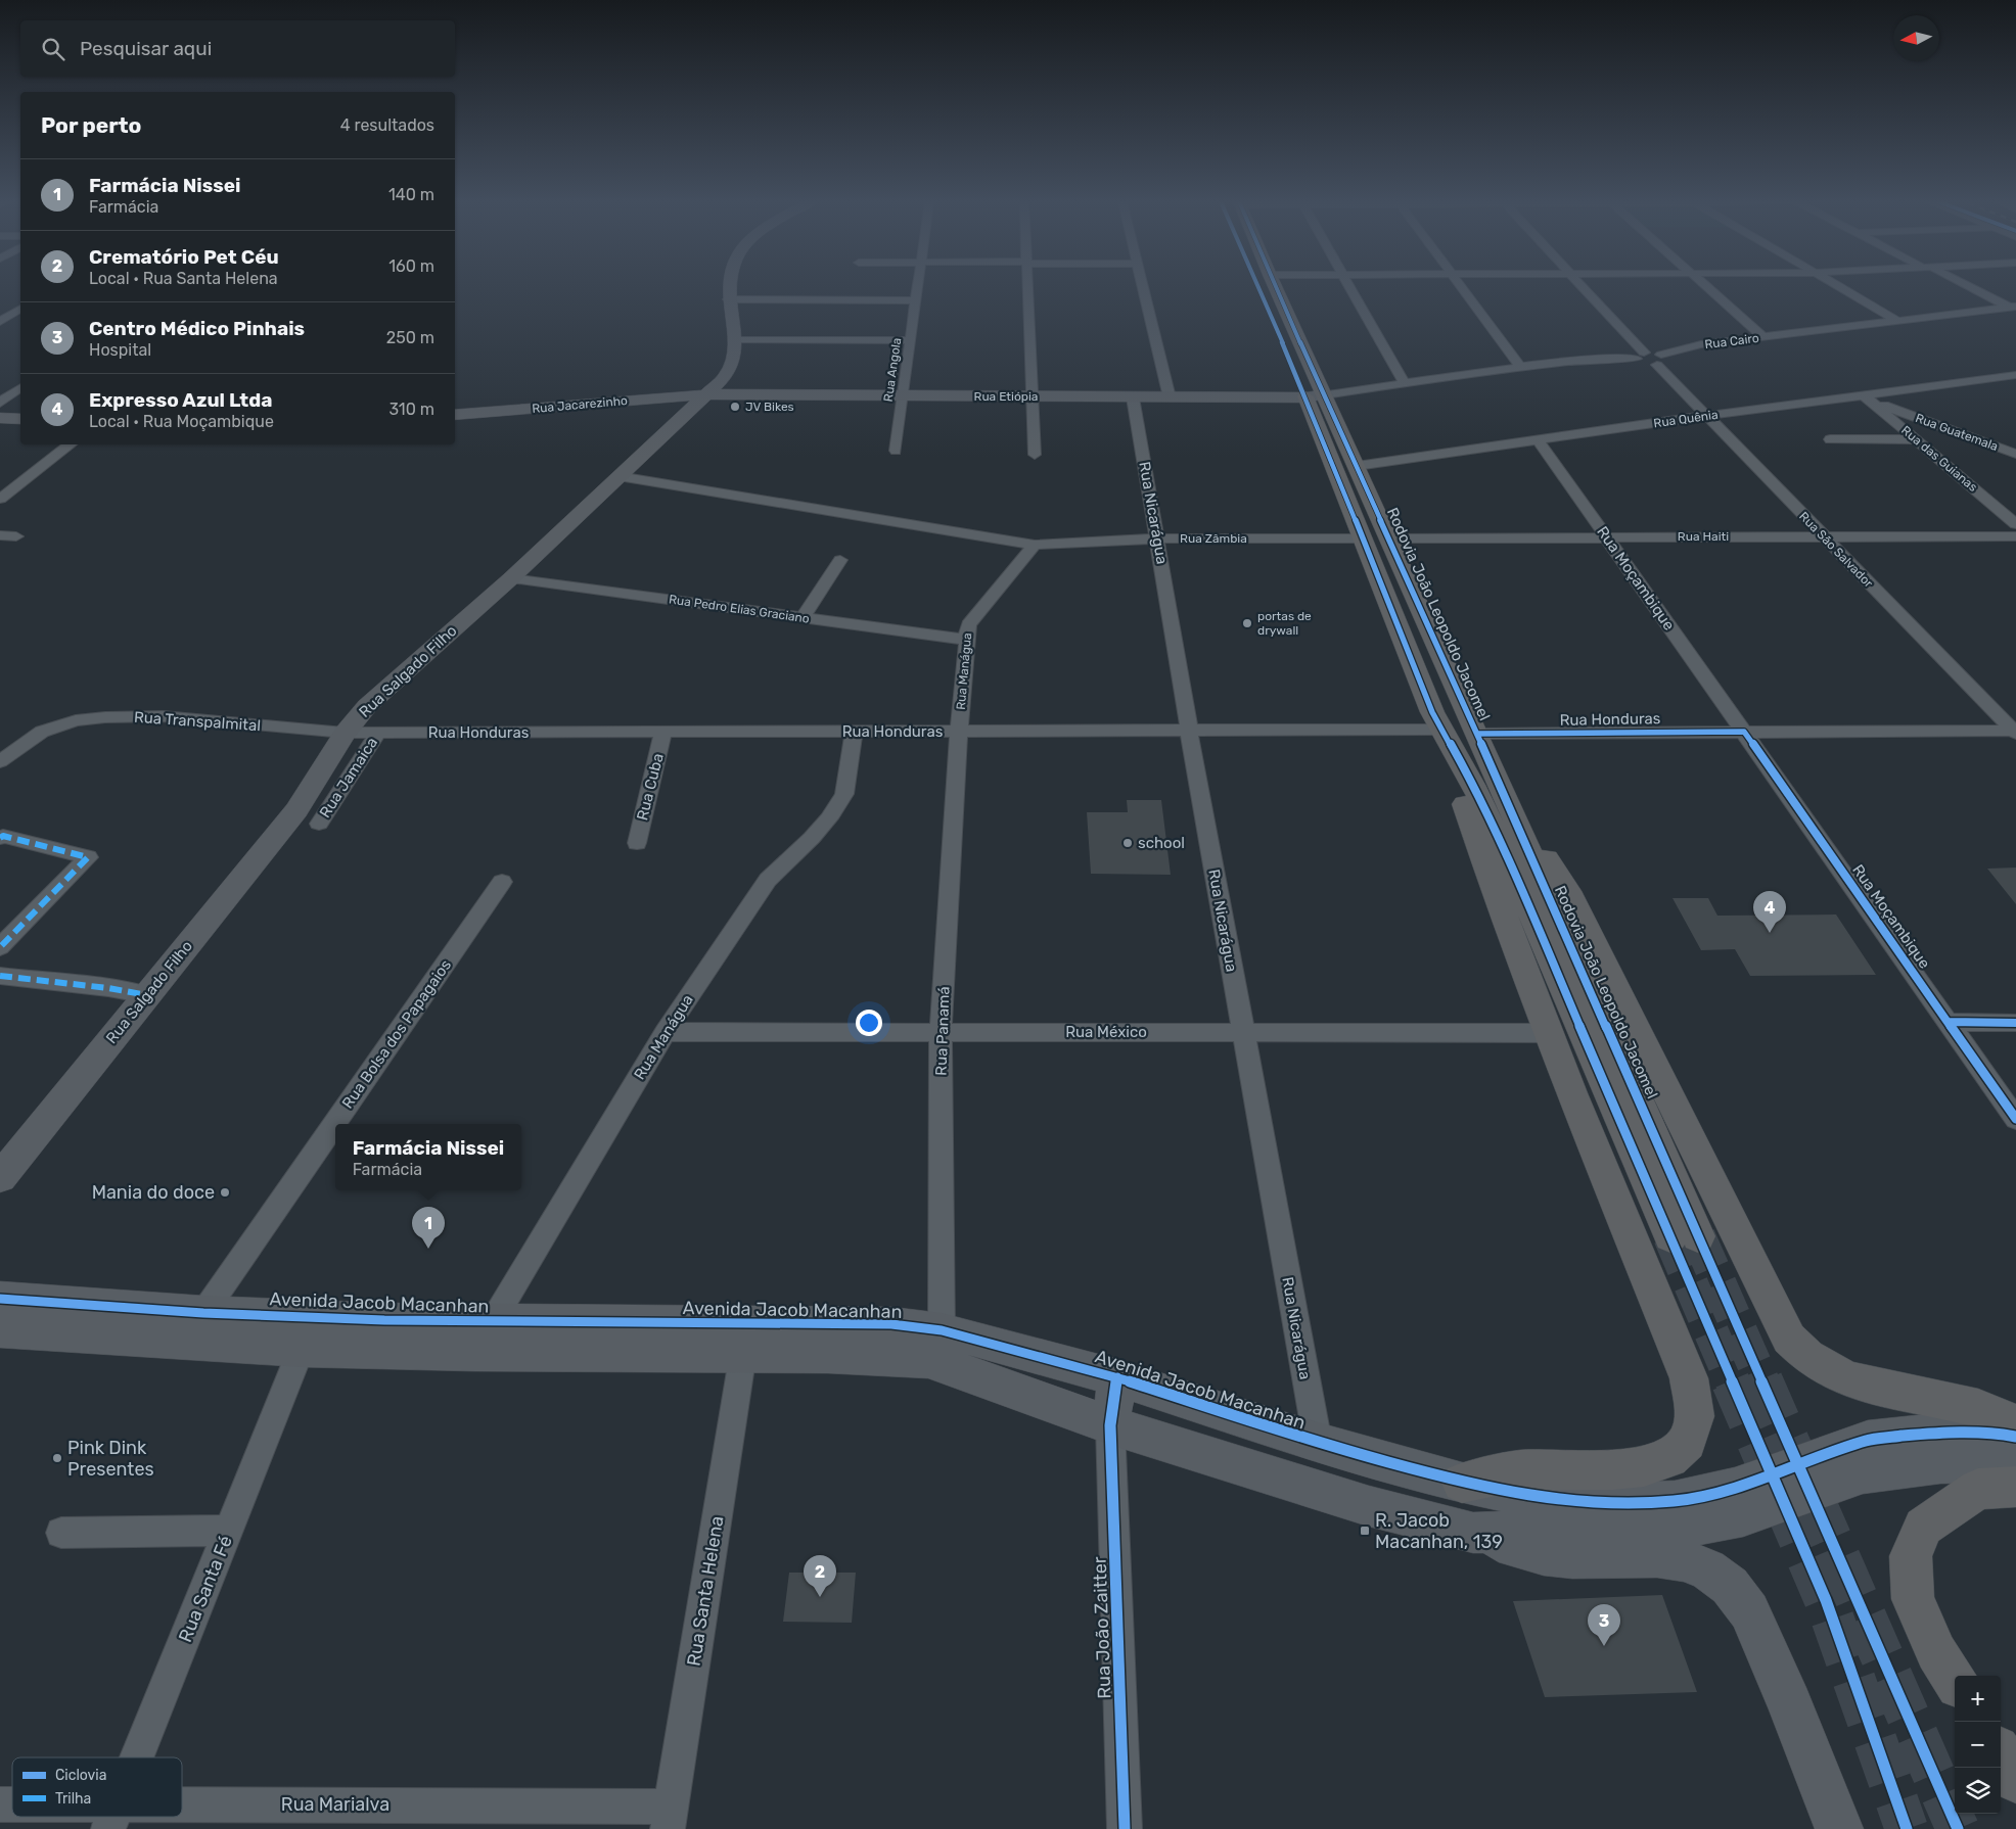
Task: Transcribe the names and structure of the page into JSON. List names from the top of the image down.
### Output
{
  "streets": {
    "highway": ["Rodovia João Leopoldo Jacomel"],
    "main road": [
      "Rua Etiópia",
      "Rua Jacarezinho",
      "Rua Salgado Filho",
      "Avenida Jacob Macanhan"
    ],
    "street": [
      "Rua Cairo",
      "Rua Angola",
      "Rua Quênia",
      "Rua Guatemala",
      "Rua das Guianas",
      "Rua Nicarágua",
      "Rua Haiti",
      "Rua Zâmbia",
      "Rua São Salvador",
      "Rua Moçambique",
      "Rua Pedro Elias Graciano",
      "Rua Manágua",
      "Rua Honduras",
      "Rua Transpalmital",
      "Rua Jamaica",
      "Rua Cuba",
      "Rua Panamá",
      "Rua México",
      "Rua Bolsa dos Papagaios",
      "Rua Santa Fé",
      "Rua Santa Helena",
      "Rua João Zaitter",
      "Rua Marialva"
    ]
  },
  "crossings": [
    ["Rua Cairo", "Rua São Salvador"],
    ["Rua Angola", "Rua Etiópia"],
    ["Rua Etiópia", "Rua Jacarezinho"],
    ["Rua Etiópia", "Rua Nicarágua"],
    ["Rua Etiópia", "Rodovia João Leopoldo Jacomel"],
    ["Rua Etiópia", "Rua Salgado Filho"],
    ["Rua Jacarezinho", "Rua Salgado Filho"],
    ["Rua Quênia", "Rua Guatemala"],
    ["Rua Quênia", "Rua das Guianas"],
    ["Rua Quênia", "Rua São Salvador"],
    ["Rua Quênia", "Rua Moçambique"],
    ["Rua Quênia", "Rodovia João Leopoldo Jacomel"],
    ["Rua Guatemala", "Rua das Guianas"],
    ["Rua Nicarágua", "Rua Zâmbia"],
    ["Rua Nicarágua", "Rua Honduras"],
    ["Rua Nicarágua", "Rua México"],
    ["Rua Nicarágua", "Avenida Jacob Macanhan"],
    ["Rua Haiti", "Rua São Salvador"],
    ["Rua Haiti", "Rua Moçambique"],
    ["Rua Haiti", "Rodovia João Leopoldo Jacomel"],
    ["Rua Zâmbia", "Rodovia João Leopoldo Jacomel"],
    ["Rua Zâmbia", "Rua Salgado Filho"],
    ["Rua Zâmbia", "Rua Manágua"],
    ["Rua São Salvador", "Rua Honduras"],
    ["Rua Moçambique", "Rua Honduras"],
    ["Rua Pedro Elias Graciano", "Rua Salgado Filho"],
    ["Rua Pedro Elias Graciano", "Rua Manágua"],
    ["Rodovia João Leopoldo Jacomel", "Rua Honduras"],
    ["Rua Salgado Filho", "Rua Honduras"],
    ["Rua Salgado Filho", "Rua Transpalmital"],
    ["Rua Manágua", "Rua Honduras"],
    ["Rua Manágua", "Rua Panamá"],
    ["Rua Manágua", "Rua México"],
    ["Rua Manágua", "Avenida Jacob Macanhan"],
    ["Rua Honduras", "Rua Transpalmital"],
    ["Rua Honduras", "Rua Jamaica"],
    ["Rua Honduras", "Rua Cuba"],
    ["Rua Honduras", "Rua Panamá"],
    ["Rua Panamá", "Rua México"],
    ["Rua Panamá", "Avenida Jacob Macanhan"],
    ["Rua Bolsa dos Papagaios", "Avenida Jacob Macanhan"],
    ["Rua Santa Helena", "Rua Marialva"]
  ],
  "places": {
    "other": [
      "JV Bikes",
      "portas de drywall",
      "school",
      "Mania do doce",
      "Pink Dink Presentes"
    ],
    "transit": ["R. Jacob Macanhan, 139"]
  },
  "legend": ["Ciclovia", "Trilha"],
  "north": "left",
  "page": {
    "search": "Pesquisar aqui",
    "heading": ["Por perto", "4 resultados"],
    "list": [
      {
        "mark": "1",
        "name": "Farmácia Nissei",
        "note": "Farmácia",
        "value": "140 m"
      },
      {
        "mark": "2",
        "name": "Crematório Pet Céu",
        "note": "Local · Rua Santa Helena",
        "value": "160 m"
      },
      {
        "mark": "3",
        "name": "Centro Médico Pinhais",
        "note": "Hospital",
        "value": "250 m"
      },
      {
        "mark": "4",
        "name": "Expresso Azul Ltda",
        "note": "Local · Rua Moçambique",
        "value": "310 m"
      }
    ],
    "pins": [
      "4",
      "1",
      "2",
      "3"
    ],
    "popup": ["Farmácia Nissei", "Farmácia"],
    "map_buttons": ["+", "−"]
  }
}
